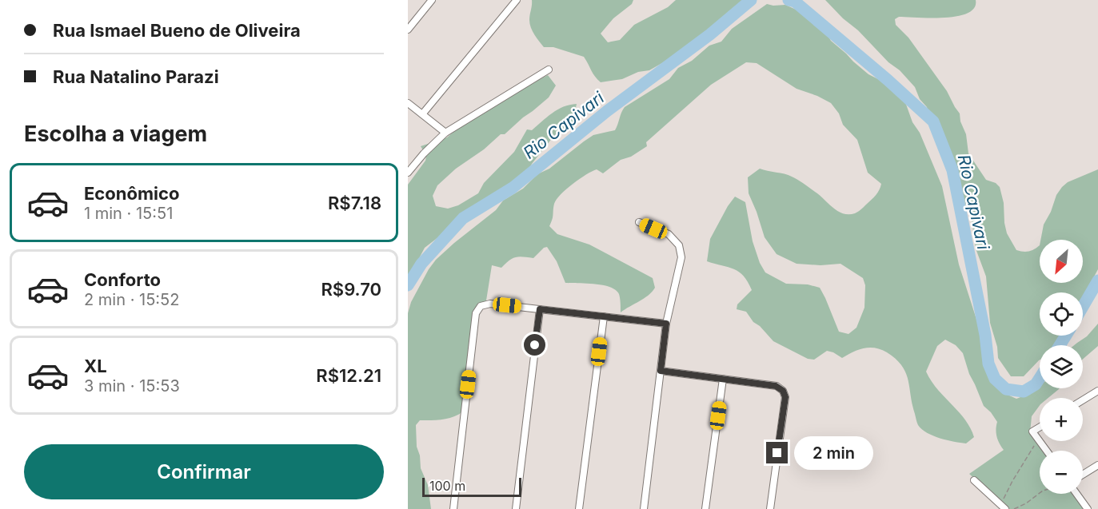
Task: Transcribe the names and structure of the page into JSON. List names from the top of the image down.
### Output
{
  "water": ["Rio Capivari"],
  "scale_bar": "100 m",
  "north": "bottom left",
  "page": {
    "banner": ["Rua Ismael Bueno de Oliveira", "Rua Natalino Parazi"],
    "heading": "Escolha a viagem",
    "list": [
      {
        "name": "Econômico",
        "note": "1 min · 15:51",
        "value": "R$7.18"
      },
      {
        "name": "Conforto",
        "note": "2 min · 15:52",
        "value": "R$9.70"
      },
      {
        "name": "XL",
        "note": "3 min · 15:53",
        "value": "R$12.21"
      }
    ],
    "map_buttons": ["+", "−"],
    "buttons": "Confirmar",
    "bubble": "2 min",
    "scale": "100 m"
  }
}
